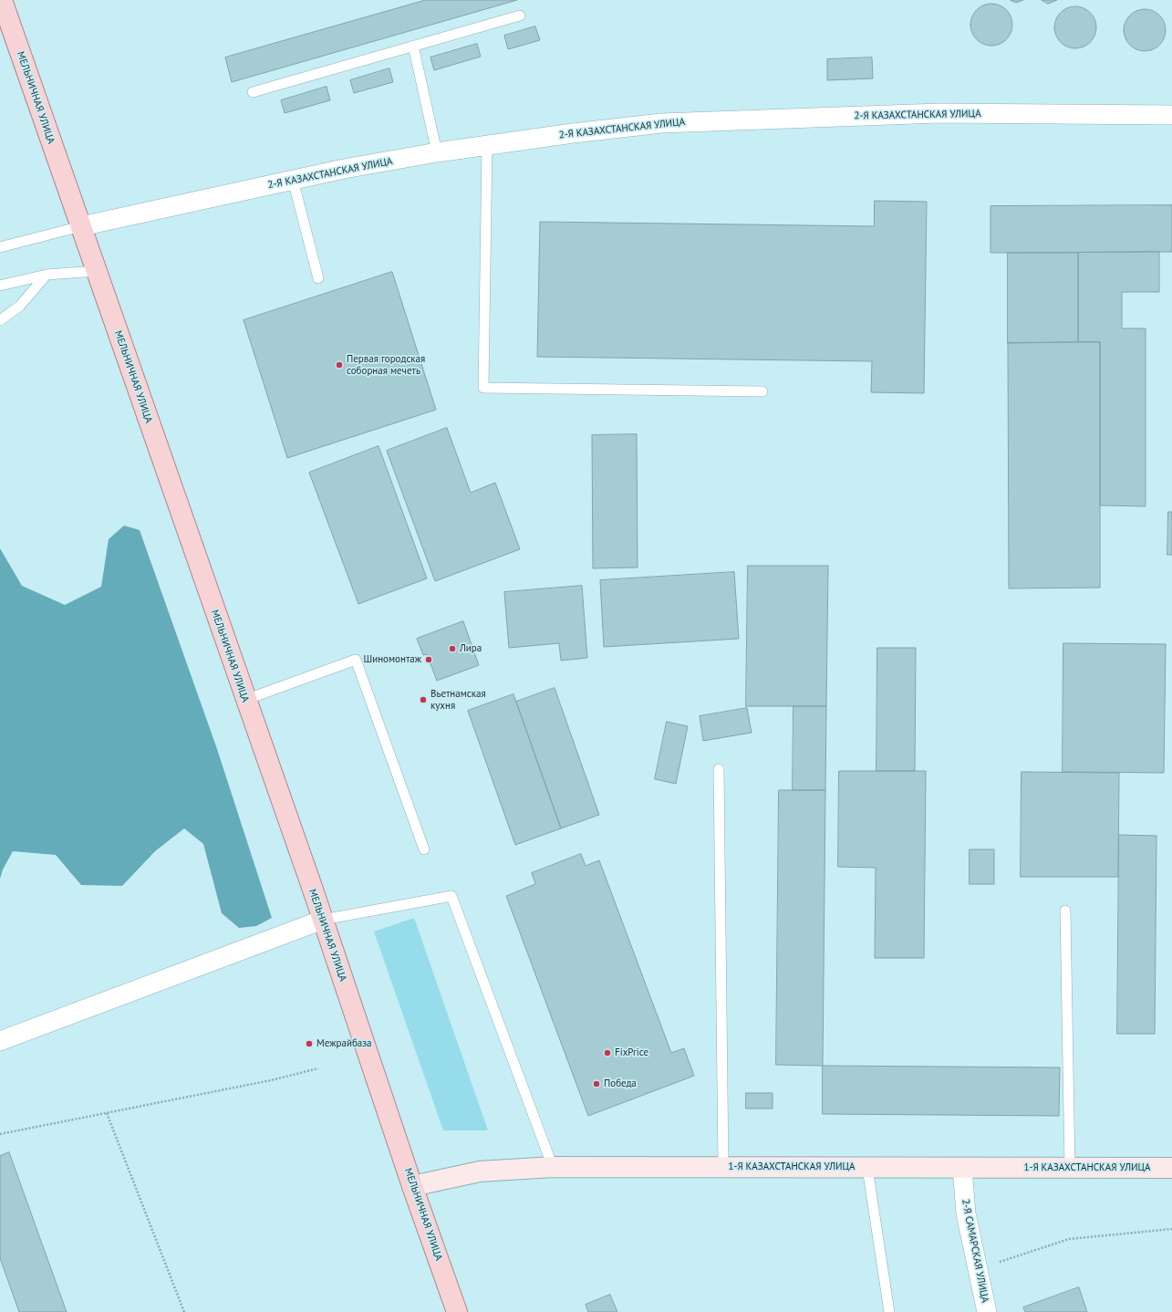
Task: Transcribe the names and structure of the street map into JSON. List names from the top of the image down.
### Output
{
  "streets": {
    "main road": ["МЕЛЬНИЧНАЯ УЛИЦА"],
    "street": ["2-Я КАЗАХСТАНСКАЯ УЛИЦА", "1-Я КАЗАХСТАНСКАЯ УЛИЦА", "2-Я САМАРСКАЯ УЛИЦА"]
  },
  "crossings": [
    ["МЕЛЬНИЧНАЯ УЛИЦА", "2-Я КАЗАХСТАНСКАЯ УЛИЦА"],
    ["МЕЛЬНИЧНАЯ УЛИЦА", "1-Я КАЗАХСТАНСКАЯ УЛИЦА"],
    ["1-Я КАЗАХСТАНСКАЯ УЛИЦА", "2-Я САМАРСКАЯ УЛИЦА"]
  ],
  "places": [
    "Первая городская соборная мечеть",
    "Лира",
    "Шиномонтаж",
    "Вьетнамская кухня",
    "Межрайбаза",
    "FixPrice",
    "Победа"
  ]
}
